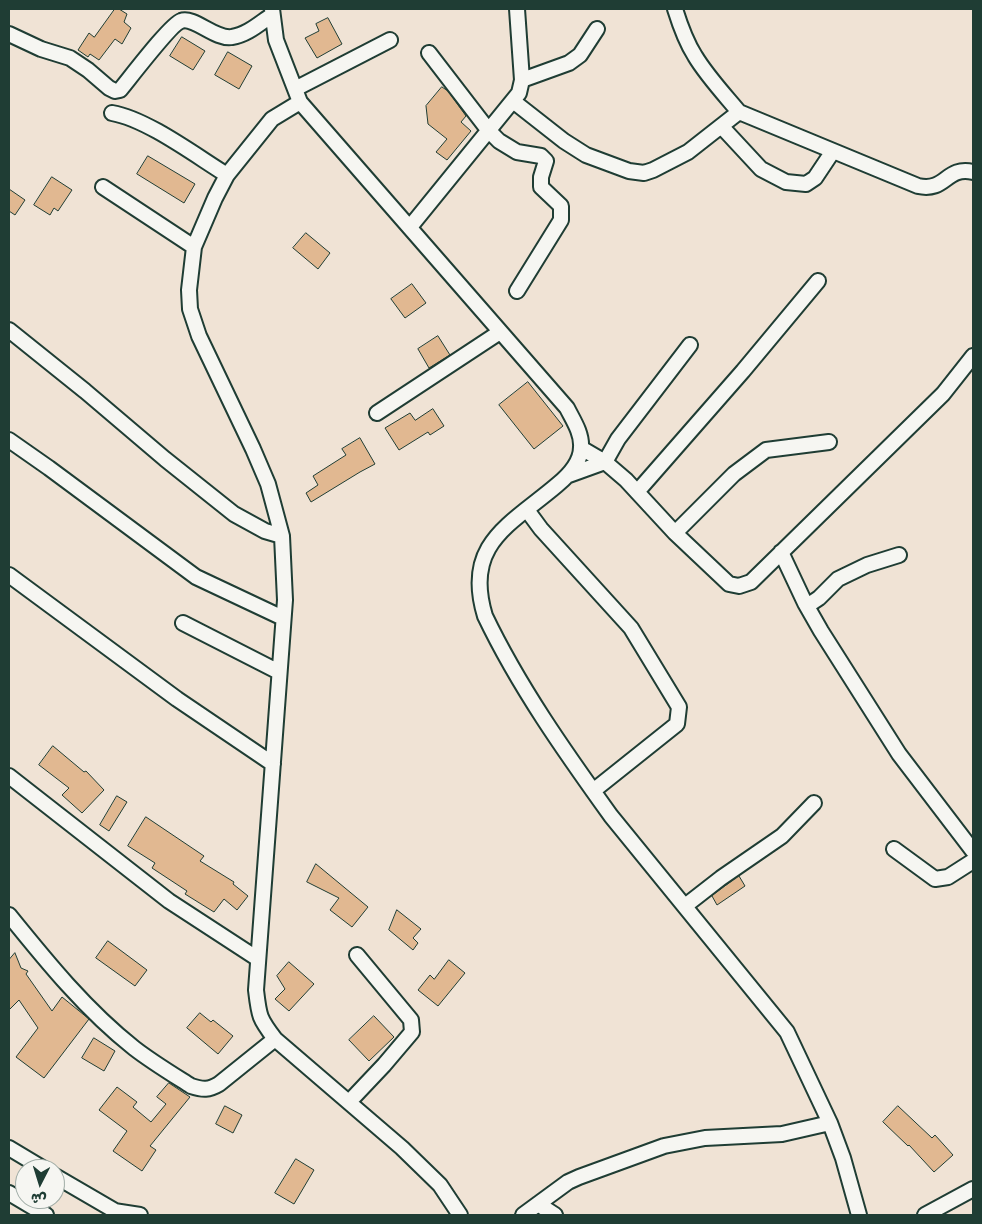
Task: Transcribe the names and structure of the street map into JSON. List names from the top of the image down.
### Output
{
  "north": "bottom"
}
